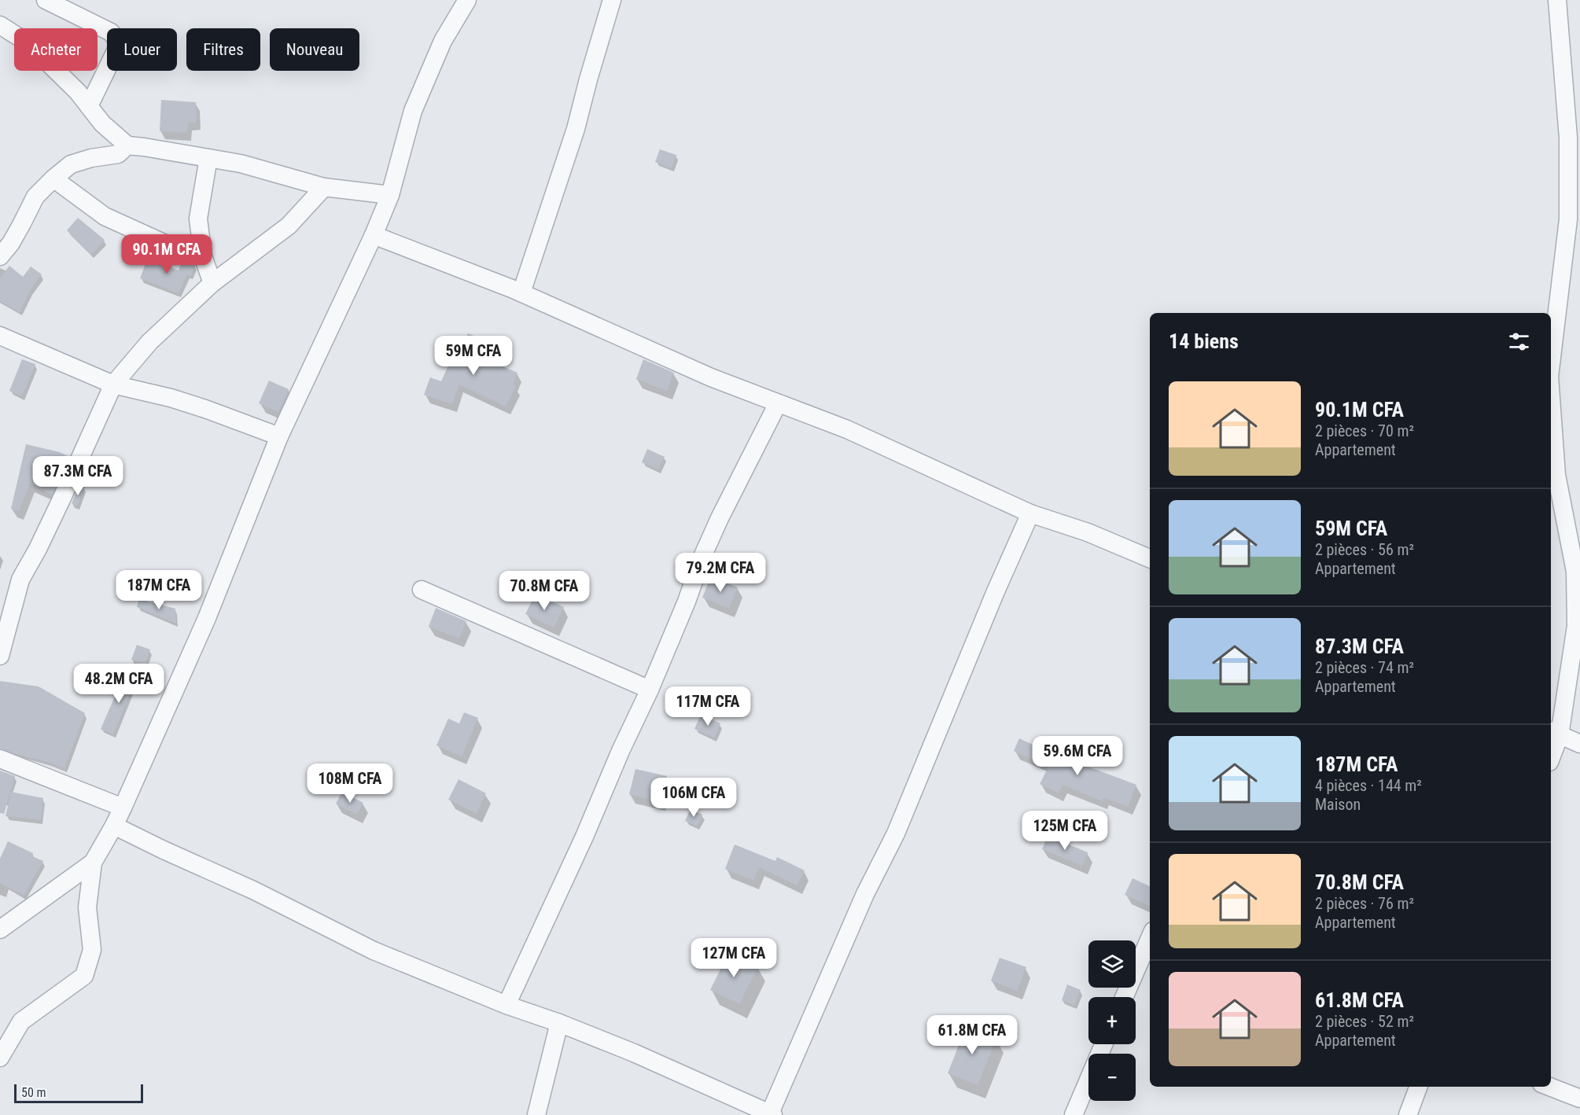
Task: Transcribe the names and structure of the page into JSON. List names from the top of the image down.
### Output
{
  "scale_bar": "50 m",
  "page": {
    "chip": [
      "Acheter",
      "Louer",
      "Filtres",
      "Nouveau"
    ],
    "price": [
      "90.1M CFA",
      "59M CFA",
      "87.3M CFA",
      "79.2M CFA",
      "187M CFA",
      "70.8M CFA",
      "48.2M CFA",
      "117M CFA",
      "59.6M CFA",
      "108M CFA",
      "106M CFA",
      "125M CFA",
      "127M CFA",
      "61.8M CFA"
    ],
    "heading": "14 biens",
    "list": [
      {
        "name": "90.1M CFA",
        "note": "2 pièces · 70 m² · Appartement"
      },
      {
        "name": "59M CFA",
        "note": "2 pièces · 56 m² · Appartement"
      },
      {
        "name": "87.3M CFA",
        "note": "2 pièces · 74 m² · Appartement"
      },
      {
        "name": "187M CFA",
        "note": "4 pièces · 144 m² · Maison"
      },
      {
        "name": "70.8M CFA",
        "note": "2 pièces · 76 m² · Appartement"
      },
      {
        "name": "61.8M CFA",
        "note": "2 pièces · 52 m² · Appartement"
      }
    ],
    "map_buttons": ["+", "−"],
    "scale": "50 m"
  }
}
